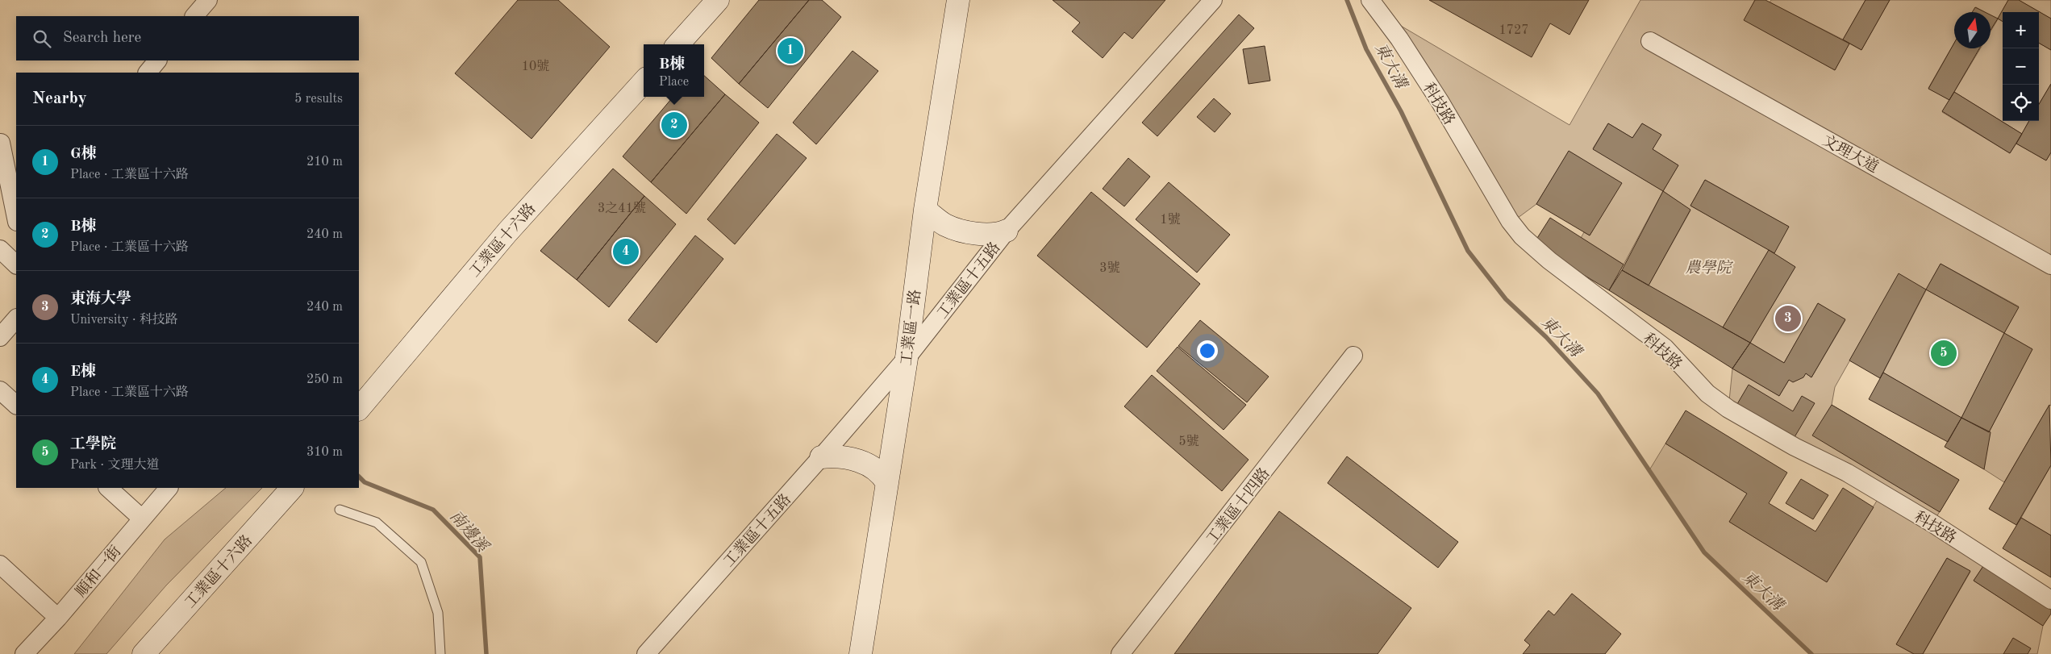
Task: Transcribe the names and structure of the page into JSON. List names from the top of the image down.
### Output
{
  "streets": {
    "street": [
      "科技路",
      "文理大道",
      "工業區十六路",
      "工業區十五路",
      "工業區一路",
      "工業區十四路",
      "順和一街"
    ]
  },
  "crossings": [
    ["工業區十五路", "工業區一路"]
  ],
  "water": ["東大溝", "南邊溪"],
  "parks": ["農學院"],
  "house_numbers": [
    "1727",
    "10號",
    "3之41號",
    "1號",
    "3號",
    "5號"
  ],
  "north": "top",
  "page": {
    "map_buttons": ["+", "−"],
    "search": "Search here",
    "pins": [
      "1",
      "2",
      "4",
      "3",
      "5"
    ],
    "popup": ["B棟", "Place"],
    "heading": ["Nearby", "5 results"],
    "list": [
      {
        "mark": "1",
        "name": "G棟",
        "note": "Place · 工業區十六路",
        "value": "210 m"
      },
      {
        "mark": "2",
        "name": "B棟",
        "note": "Place · 工業區十六路",
        "value": "240 m"
      },
      {
        "mark": "3",
        "name": "東海大學",
        "note": "University · 科技路",
        "value": "240 m"
      },
      {
        "mark": "4",
        "name": "E棟",
        "note": "Place · 工業區十六路",
        "value": "250 m"
      },
      {
        "mark": "5",
        "name": "工學院",
        "note": "Park · 文理大道",
        "value": "310 m"
      }
    ]
  }
}
